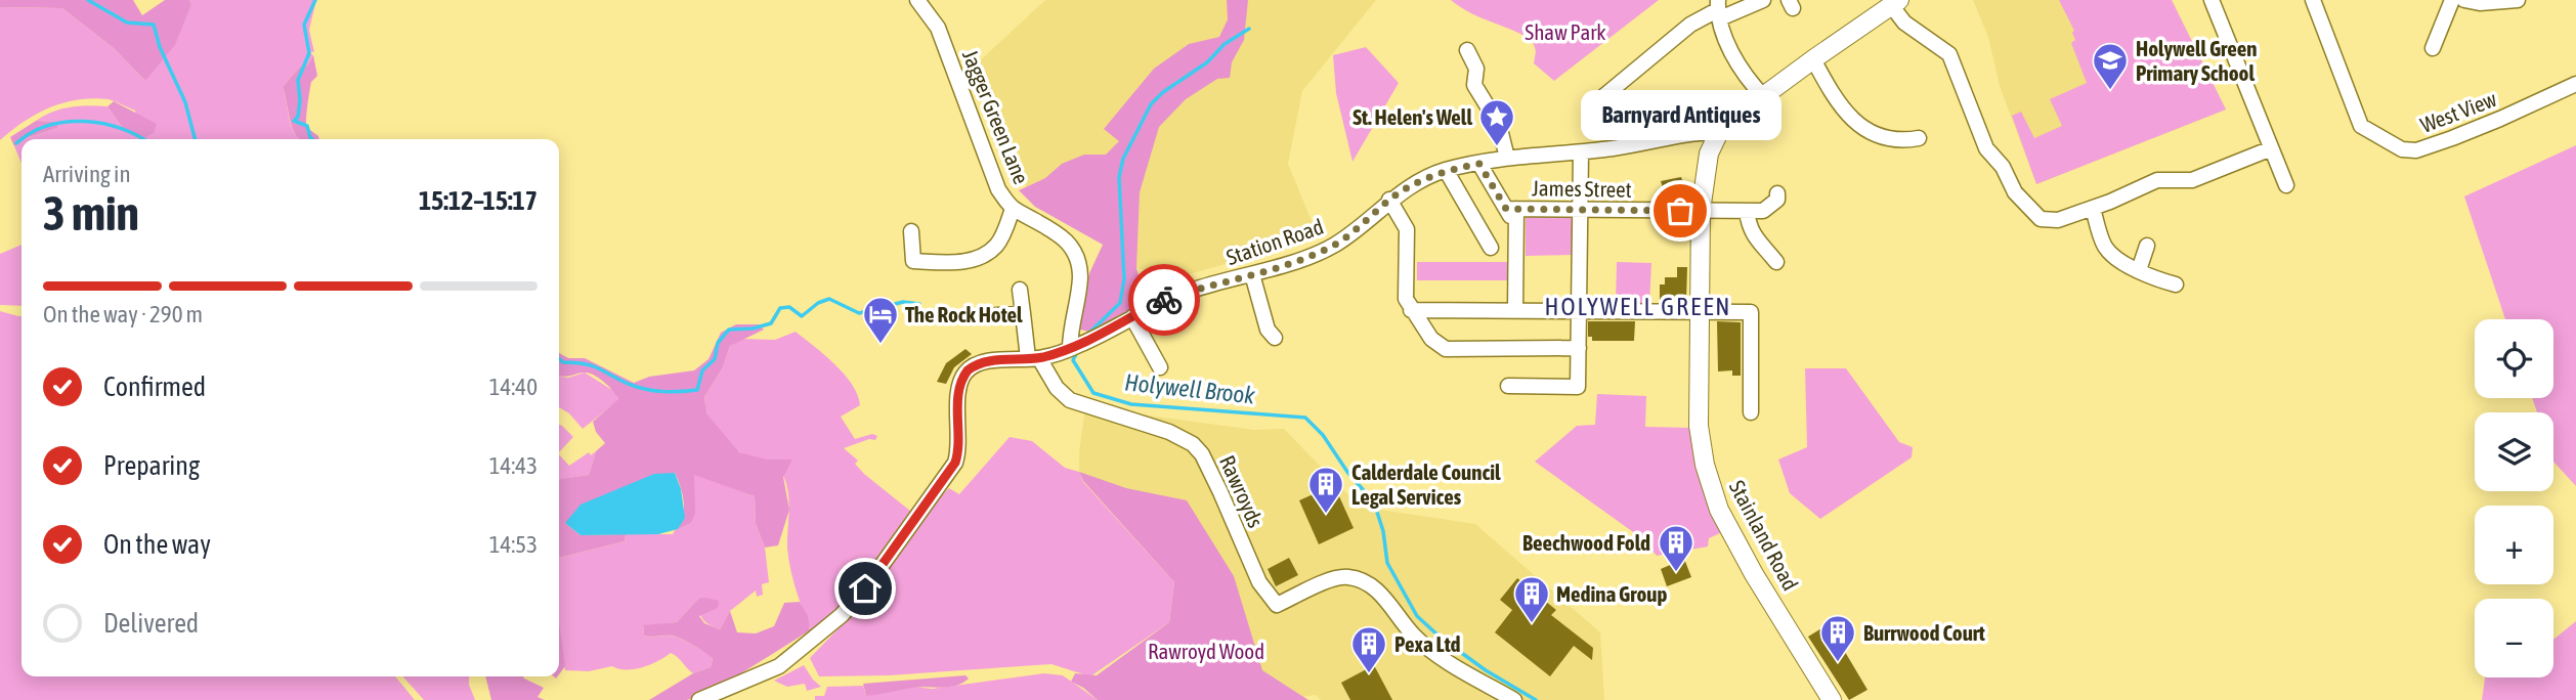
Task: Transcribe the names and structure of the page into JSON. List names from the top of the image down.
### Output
{
  "streets": {
    "main road": ["Stainland Road"],
    "street": [
      "West View",
      "Jagger Green Lane",
      "James Street",
      "Station Road",
      "Rawroyds"
    ]
  },
  "crossings": [
    ["Jagger Green Lane", "Station Road"],
    ["James Street", "Stainland Road"],
    ["Station Road", "Rawroyds"],
    ["Station Road", "Stainland Road"]
  ],
  "districts": ["HOLYWELL GREEN"],
  "water": ["Holywell Brook"],
  "parks": ["Shaw Park", "Rawroyd Wood"],
  "places": {
    "school or university": ["Holywell Green Primary School"],
    "place": ["St. Helen's Well"],
    "other": ["Barnyard Antiques"],
    "hotel": ["The Rock Hotel"],
    "building": [
      "Calderdale Council Legal Services",
      "Beechwood Fold",
      "Medina Group",
      "Burrwood Court",
      "Pexa Ltd"
    ]
  },
  "page": {
    "bubble": "Barnyard Antiques",
    "heading": ["3 min", "Arriving in", "15:12–15:17"],
    "bar": "On the way · 290 m",
    "map_buttons": ["+", "−"],
    "list": [
      ["Confirmed", "14:40"],
      ["Preparing", "14:43"],
      ["On the way", "14:53"],
      "Delivered"
    ]
  }
}
